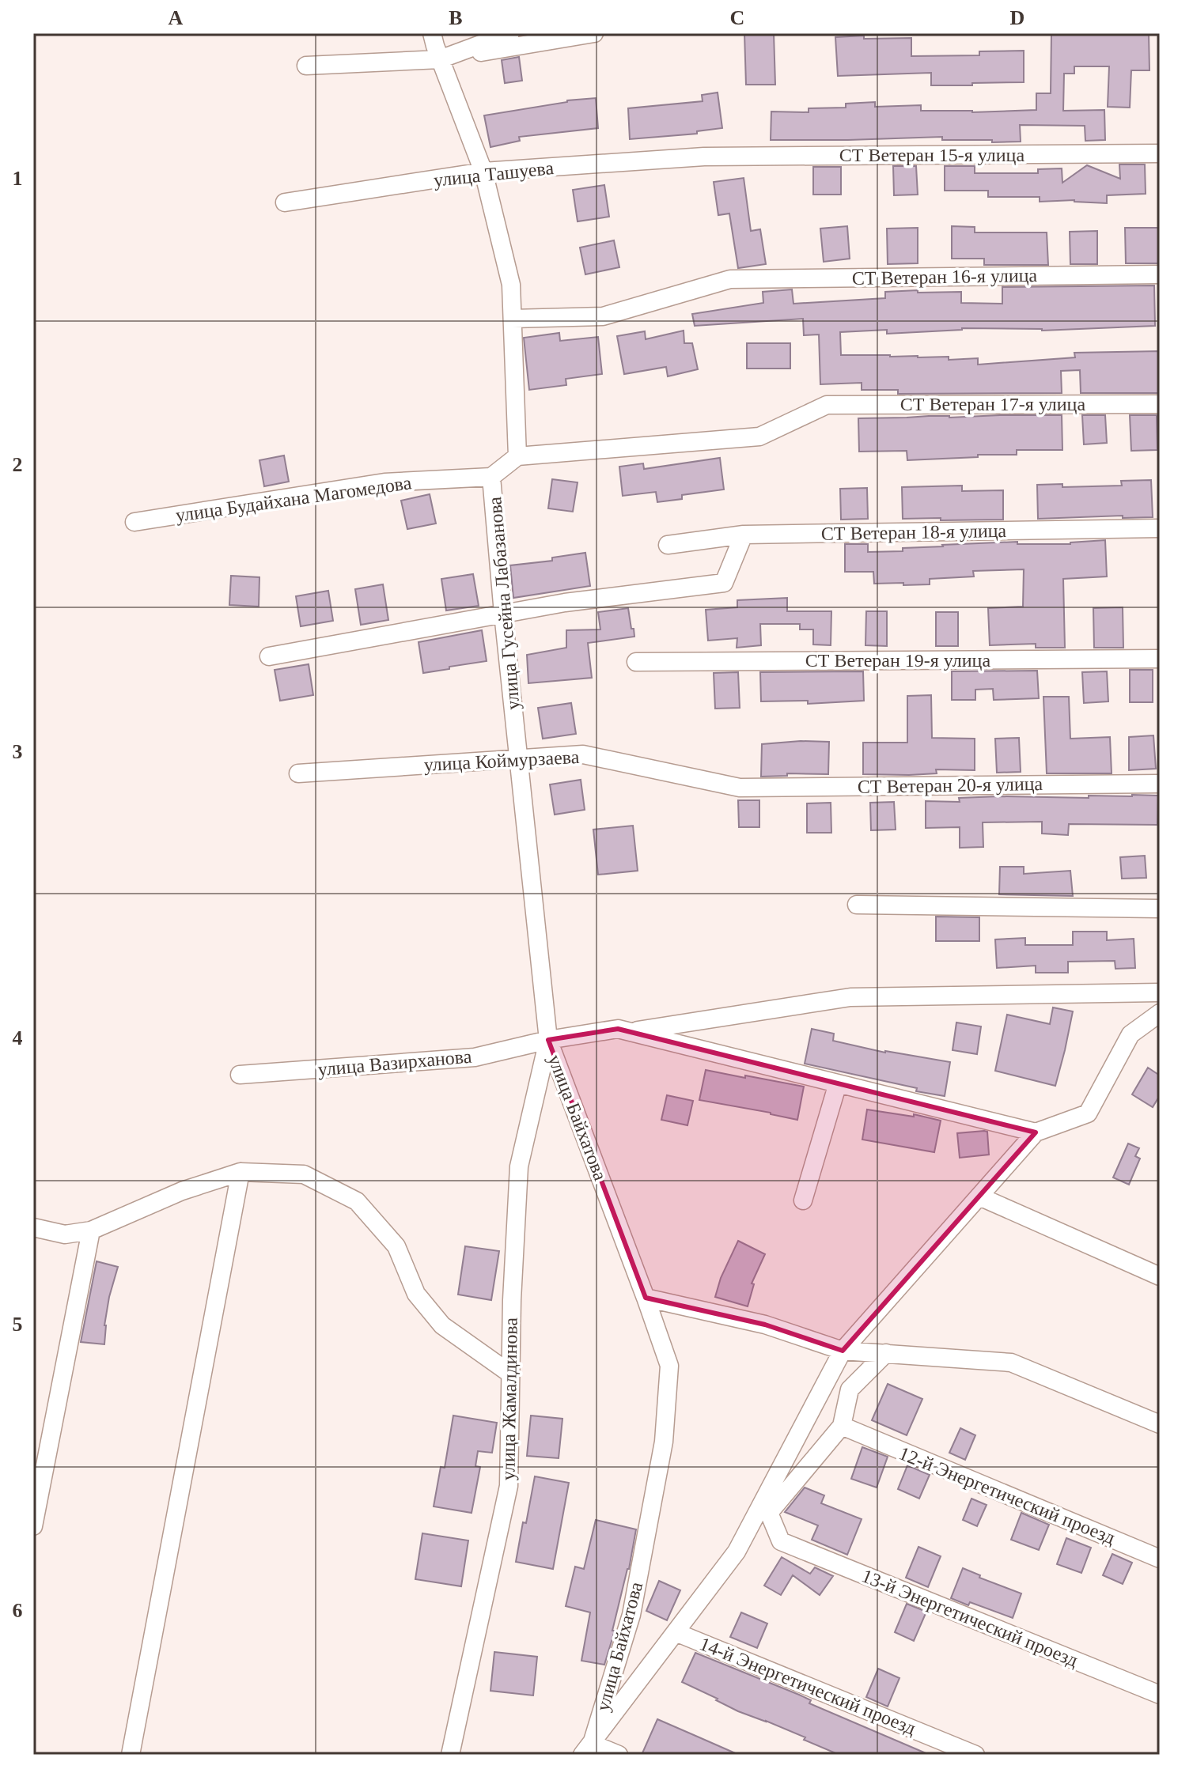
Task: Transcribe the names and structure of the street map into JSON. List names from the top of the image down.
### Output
{
  "streets": {
    "street": [
      "СТ Ветеран 15-я улица",
      "улица Ташуева",
      "СТ Ветеран 16-я улица",
      "СТ Ветеран 17-я улица",
      "улица Будайхана Магомедова",
      "СТ Ветеран 18-я улица",
      "улица Гусейна Лабазанова",
      "СТ Ветеран 19-я улица",
      "улица Коймурзаева",
      "СТ Ветеран 20-я улица",
      "улица Вазирханова",
      "улица Байхатова",
      "улица Жамалдинова",
      "12-й Энергетический проезд",
      "13-й Энергетический проезд",
      "14-й Энергетический проезд"
    ]
  },
  "crossings": [
    ["СТ Ветеран 15-я улица", "улица Ташуева"],
    ["СТ Ветеран 17-я улица", "улица Гусейна Лабазанова"],
    ["улица Будайхана Магомедова", "улица Гусейна Лабазанова"],
    ["улица Гусейна Лабазанова", "улица Коймурзаева"],
    ["улица Гусейна Лабазанова", "улица Вазирханова"],
    ["улица Гусейна Лабазанова", "улица Байхатова"],
    ["улица Гусейна Лабазанова", "улица Жамалдинова"],
    ["улица Коймурзаева", "СТ Ветеран 20-я улица"],
    ["улица Вазирханова", "улица Байхатова"],
    ["улица Вазирханова", "улица Жамалдинова"],
    ["улица Байхатова", "улица Жамалдинова"]
  ],
  "grid": {
    "columns": [
      "A",
      "B",
      "C",
      "D"
    ],
    "rows": [
      "1",
      "2",
      "3",
      "4",
      "5",
      "6"
    ]
  }
}
